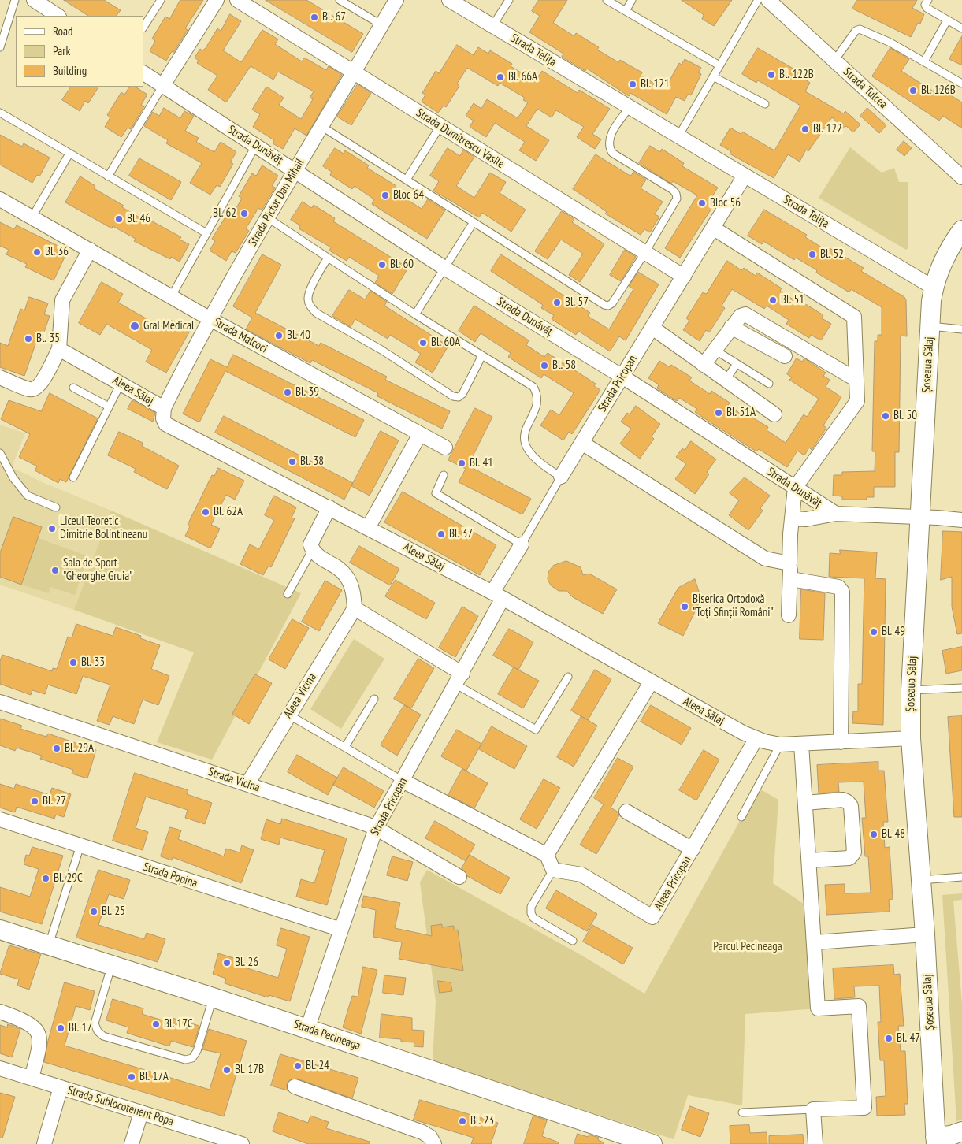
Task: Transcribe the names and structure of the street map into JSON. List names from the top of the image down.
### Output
{
  "streets": {
    "street": [
      "Strada Telița",
      "Strada Tulcea",
      "Strada Dumitrescu Vasile",
      "Strada Dunăvăț",
      "Strada Pictor Dan Mihail",
      "Strada Malcoci",
      "Șoseaua Sălaj",
      "Strada Pricopan",
      "Aleea Sălaj",
      "Aleea Vicina",
      "Strada Vicina",
      "Strada Popina",
      "Aleea Pricopan",
      "Strada Pecineaga",
      "Strada Sublocotenent Popa"
    ]
  },
  "crossings": [
    ["Strada Telița", "Șoseaua Sălaj"],
    ["Strada Telița", "Strada Pricopan"],
    ["Strada Dumitrescu Vasile", "Strada Pictor Dan Mihail"],
    ["Strada Dumitrescu Vasile", "Strada Pricopan"],
    ["Strada Dunăvăț", "Strada Pictor Dan Mihail"],
    ["Strada Dunăvăț", "Șoseaua Sălaj"],
    ["Strada Dunăvăț", "Strada Pricopan"],
    ["Strada Pictor Dan Mihail", "Strada Malcoci"],
    ["Strada Pictor Dan Mihail", "Aleea Sălaj"],
    ["Șoseaua Sălaj", "Aleea Sălaj"],
    ["Strada Pricopan", "Aleea Sălaj"],
    ["Strada Pricopan", "Strada Vicina"],
    ["Strada Pricopan", "Strada Popina"],
    ["Strada Pricopan", "Strada Pecineaga"],
    ["Aleea Sălaj", "Aleea Pricopan"],
    ["Aleea Vicina", "Strada Vicina"]
  ],
  "parks": ["Parcul Pecineaga"],
  "places": [
    "Bl. 67",
    "Bl. 122B",
    "Bl. 66A",
    "Bl. 121",
    "Bl. 126B",
    "Bl. 122",
    "Bloc 64",
    "Bloc 56",
    "Bl. 62",
    "Bl. 46",
    "Bl. 36",
    "Bl. 52",
    "Bl. 60",
    "Bl. 51",
    "Bl. 57",
    "Gral Medical",
    "Bl. 40",
    "Bl. 35",
    "Bl. 60A",
    "Bl. 58",
    "Bl. 39",
    "Bl. 51A",
    "Bl. 50",
    "Bl. 38",
    "Bl. 41",
    "Bl. 62A",
    "Liceul Teoretic Dimitrie Bolintineanu",
    "Bl. 37",
    "Sala de Sport \"Gheorghe Gruia\"",
    "Biserica Ortodoxă \"Toți Sfinții Români\"",
    "Bl. 49",
    "Bl. 33",
    "Bl. 29A",
    "Bl. 27",
    "Bl. 48",
    "Bl. 29C",
    "Bl. 25",
    "Bl. 26",
    "Bl. 17C",
    "Bl. 17",
    "Bl. 47",
    "Bl. 24",
    "Bl. 17B",
    "Bl. 17A",
    "Bl. 23"
  ],
  "legend": ["Road", "Park", "Building"]
}
